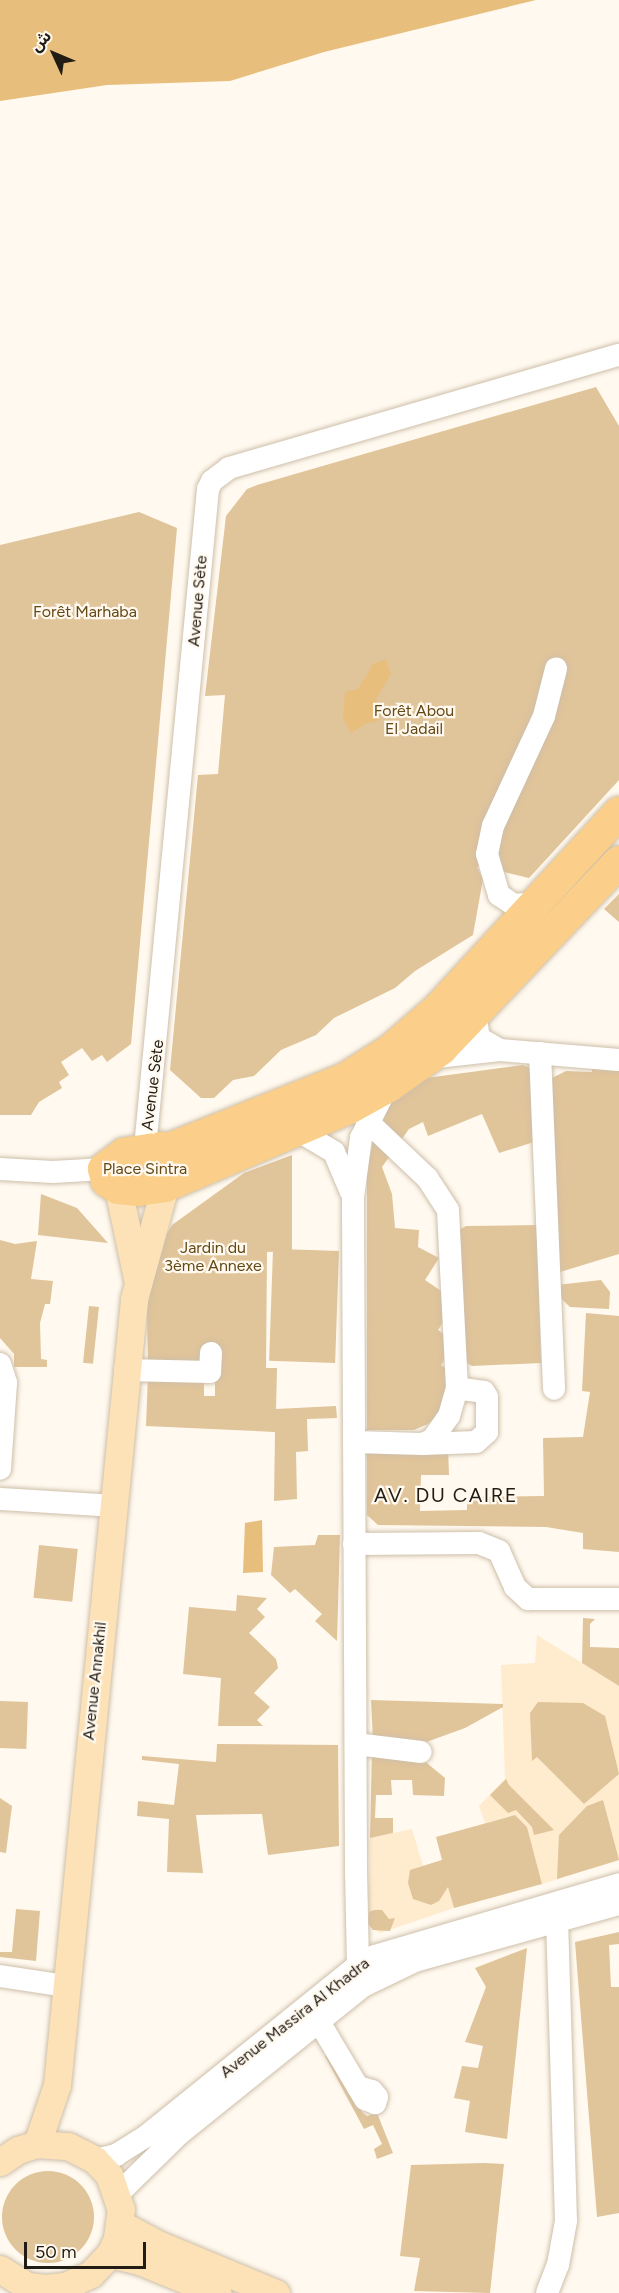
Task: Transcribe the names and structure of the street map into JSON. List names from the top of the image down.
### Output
{
  "streets": {
    "main road": ["Avenue Annakhil"],
    "street": ["Avenue Sète", "Avenue Massira Al Khadra"]
  },
  "crossings": [
    ["Avenue Sète", "Avenue Annakhil"]
  ],
  "districts": ["AV. DU CAIRE"],
  "parks": [
    "Forêt Marhaba",
    "Forêt Abou El Jadail",
    "Place Sintra",
    "Jardin du 3ème Annexe"
  ],
  "scale_bar": "50 m",
  "north": "top left"
}
